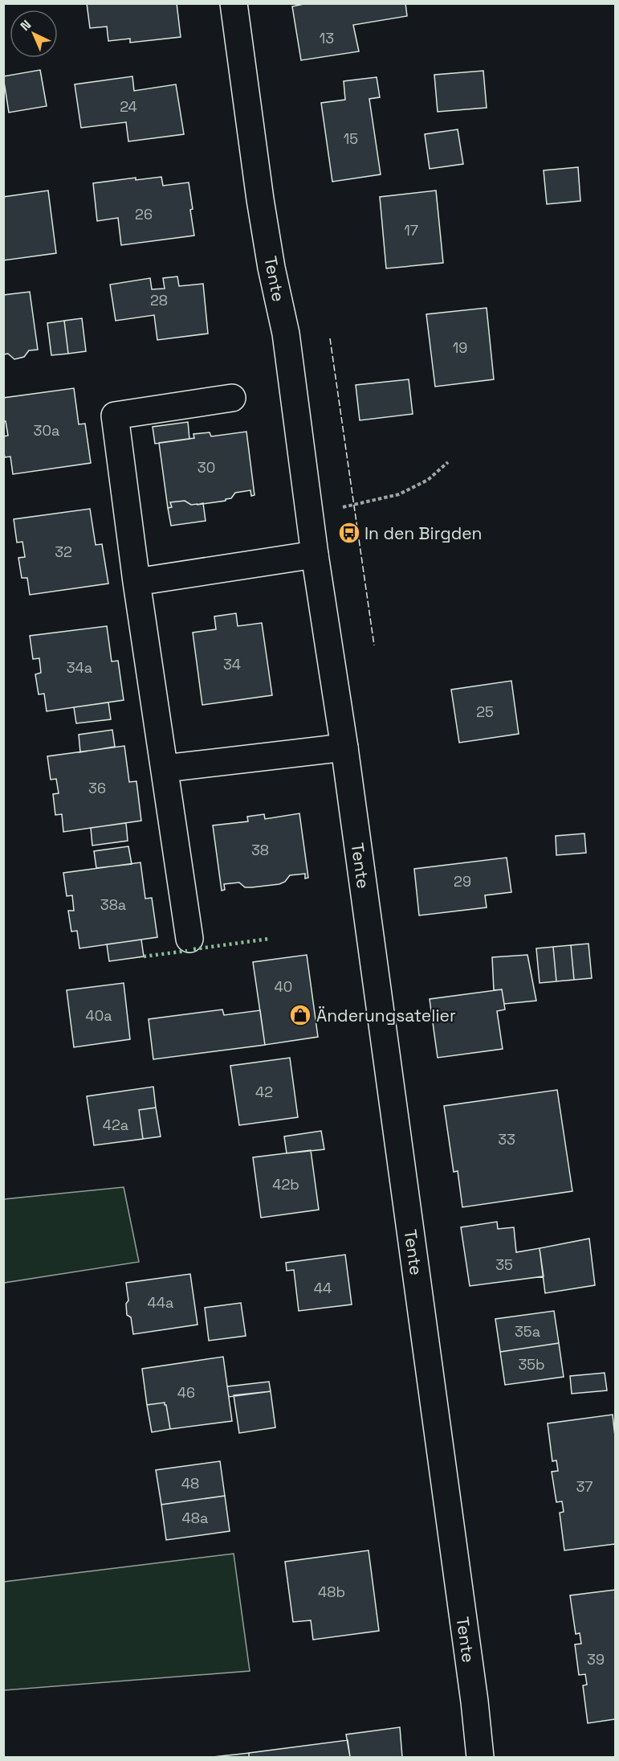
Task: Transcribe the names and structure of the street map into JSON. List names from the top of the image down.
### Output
{
  "streets": {
    "main road": ["Tente"]
  },
  "places": {
    "bus stop": ["In den Birgden"],
    "shop": ["Änderungsatelier"]
  },
  "house_numbers": [
    "13",
    "24",
    "15",
    "26",
    "17",
    "28",
    "19",
    "30a",
    "30",
    "32",
    "34",
    "34a",
    "25",
    "36",
    "38",
    "29",
    "38a",
    "40",
    "40a",
    "42",
    "42a",
    "33",
    "42b",
    "35",
    "44",
    "44a",
    "35a",
    "35b",
    "46",
    "48",
    "37",
    "48a",
    "48b",
    "39"
  ],
  "north": "top left"
}
